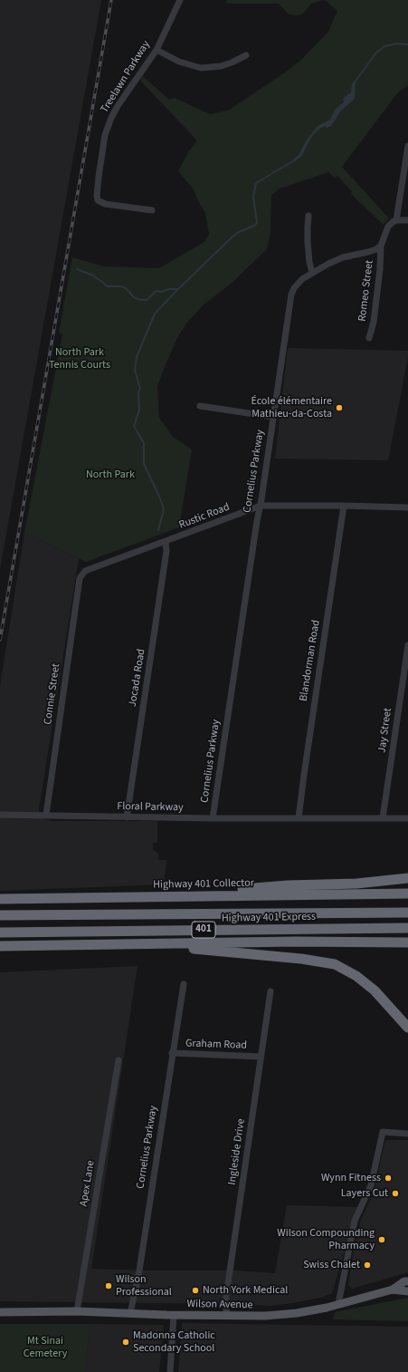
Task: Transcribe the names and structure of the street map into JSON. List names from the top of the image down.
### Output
{
  "streets": {
    "highway": ["Highway 401 Collector", "Highway 401 Express", "401"],
    "main road": ["Wilson Avenue"],
    "street": [
      "Treelawn Parkway",
      "Romeo Street",
      "Cornelius Parkway",
      "Rustic Road",
      "Blandorman Road",
      "Jocada Road",
      "Connie Street",
      "Jay Street",
      "Floral Parkway",
      "Graham Road",
      "Ingleside Drive",
      "Apex Lane"
    ]
  },
  "crossings": [
    ["Romeo Street", "Cornelius Parkway"],
    ["Cornelius Parkway", "Rustic Road"],
    ["Cornelius Parkway", "Floral Parkway"],
    ["Cornelius Parkway", "Graham Road"],
    ["Cornelius Parkway", "Wilson Avenue"],
    ["Rustic Road", "Blandorman Road"],
    ["Rustic Road", "Jocada Road"],
    ["Rustic Road", "Connie Street"],
    ["Blandorman Road", "Floral Parkway"],
    ["Jocada Road", "Floral Parkway"],
    ["Connie Street", "Floral Parkway"],
    ["Jay Street", "Floral Parkway"],
    ["Graham Road", "Ingleside Drive"],
    ["Ingleside Drive", "Wilson Avenue"],
    ["Apex Lane", "Wilson Avenue"]
  ],
  "parks": ["North Park Tennis Courts", "North Park", "Mt Sinai Cemetery"],
  "places": [
    "École élémentaire Mathieu-da-Costa",
    "Wynn Fitness",
    "Layers Cut",
    "Wilson Compounding Pharmacy",
    "Swiss Chalet",
    "Wilson Professional",
    "North York Medical",
    "Madonna Catholic Secondary School"
  ]
}
